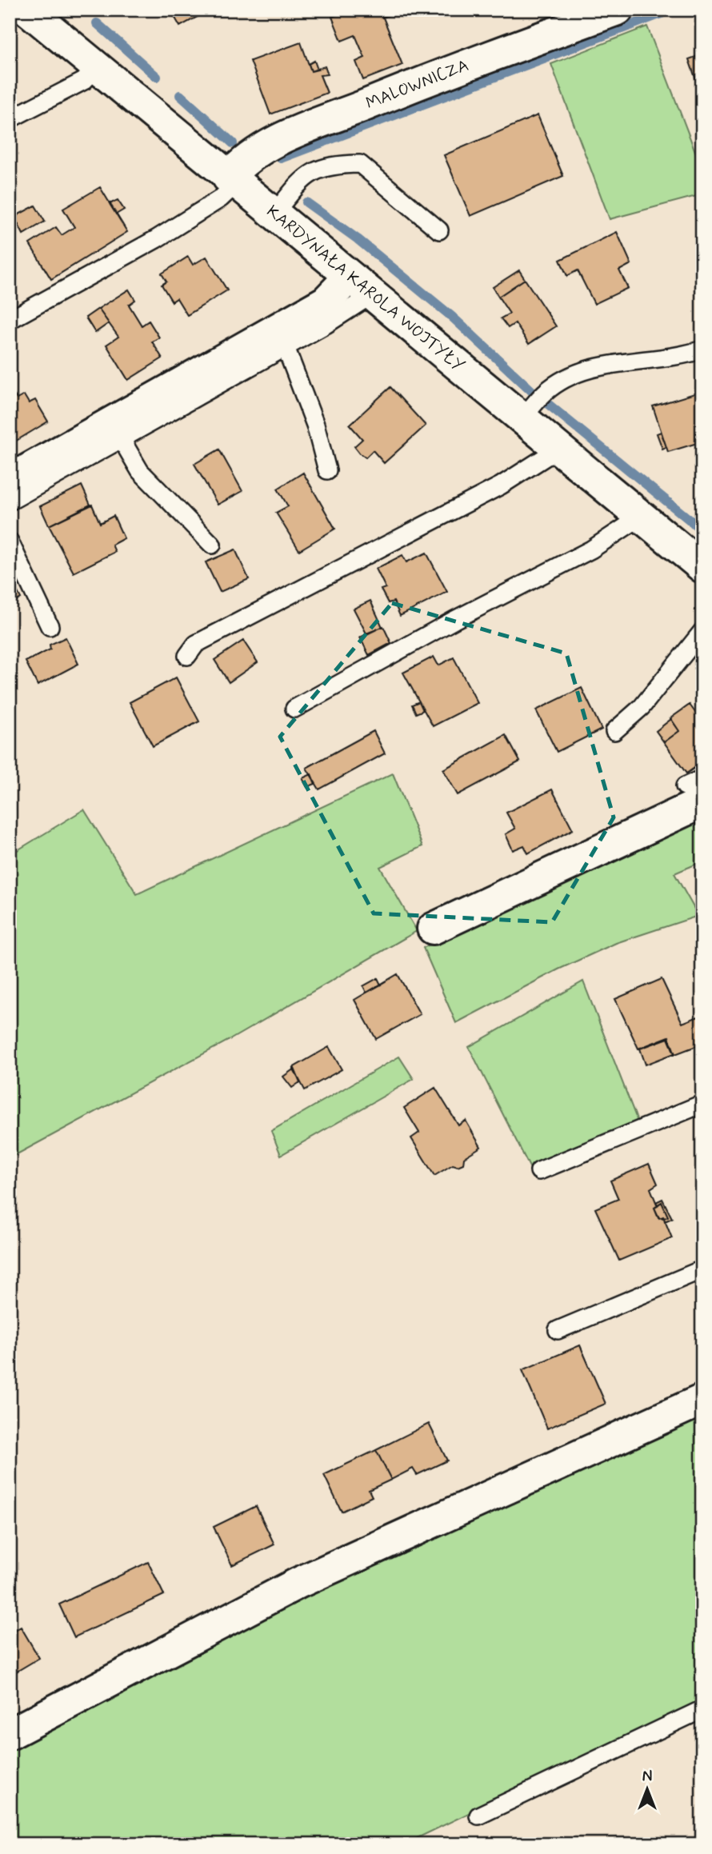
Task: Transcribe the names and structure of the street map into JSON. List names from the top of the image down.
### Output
{
  "streets": {
    "street": ["MALOWNICZA", "KARDYNAŁA KAROLA WOJTYŁY"]
  },
  "crossings": [
    ["MALOWNICZA", "KARDYNAŁA KAROLA WOJTYŁY"]
  ],
  "north": "top"
}
